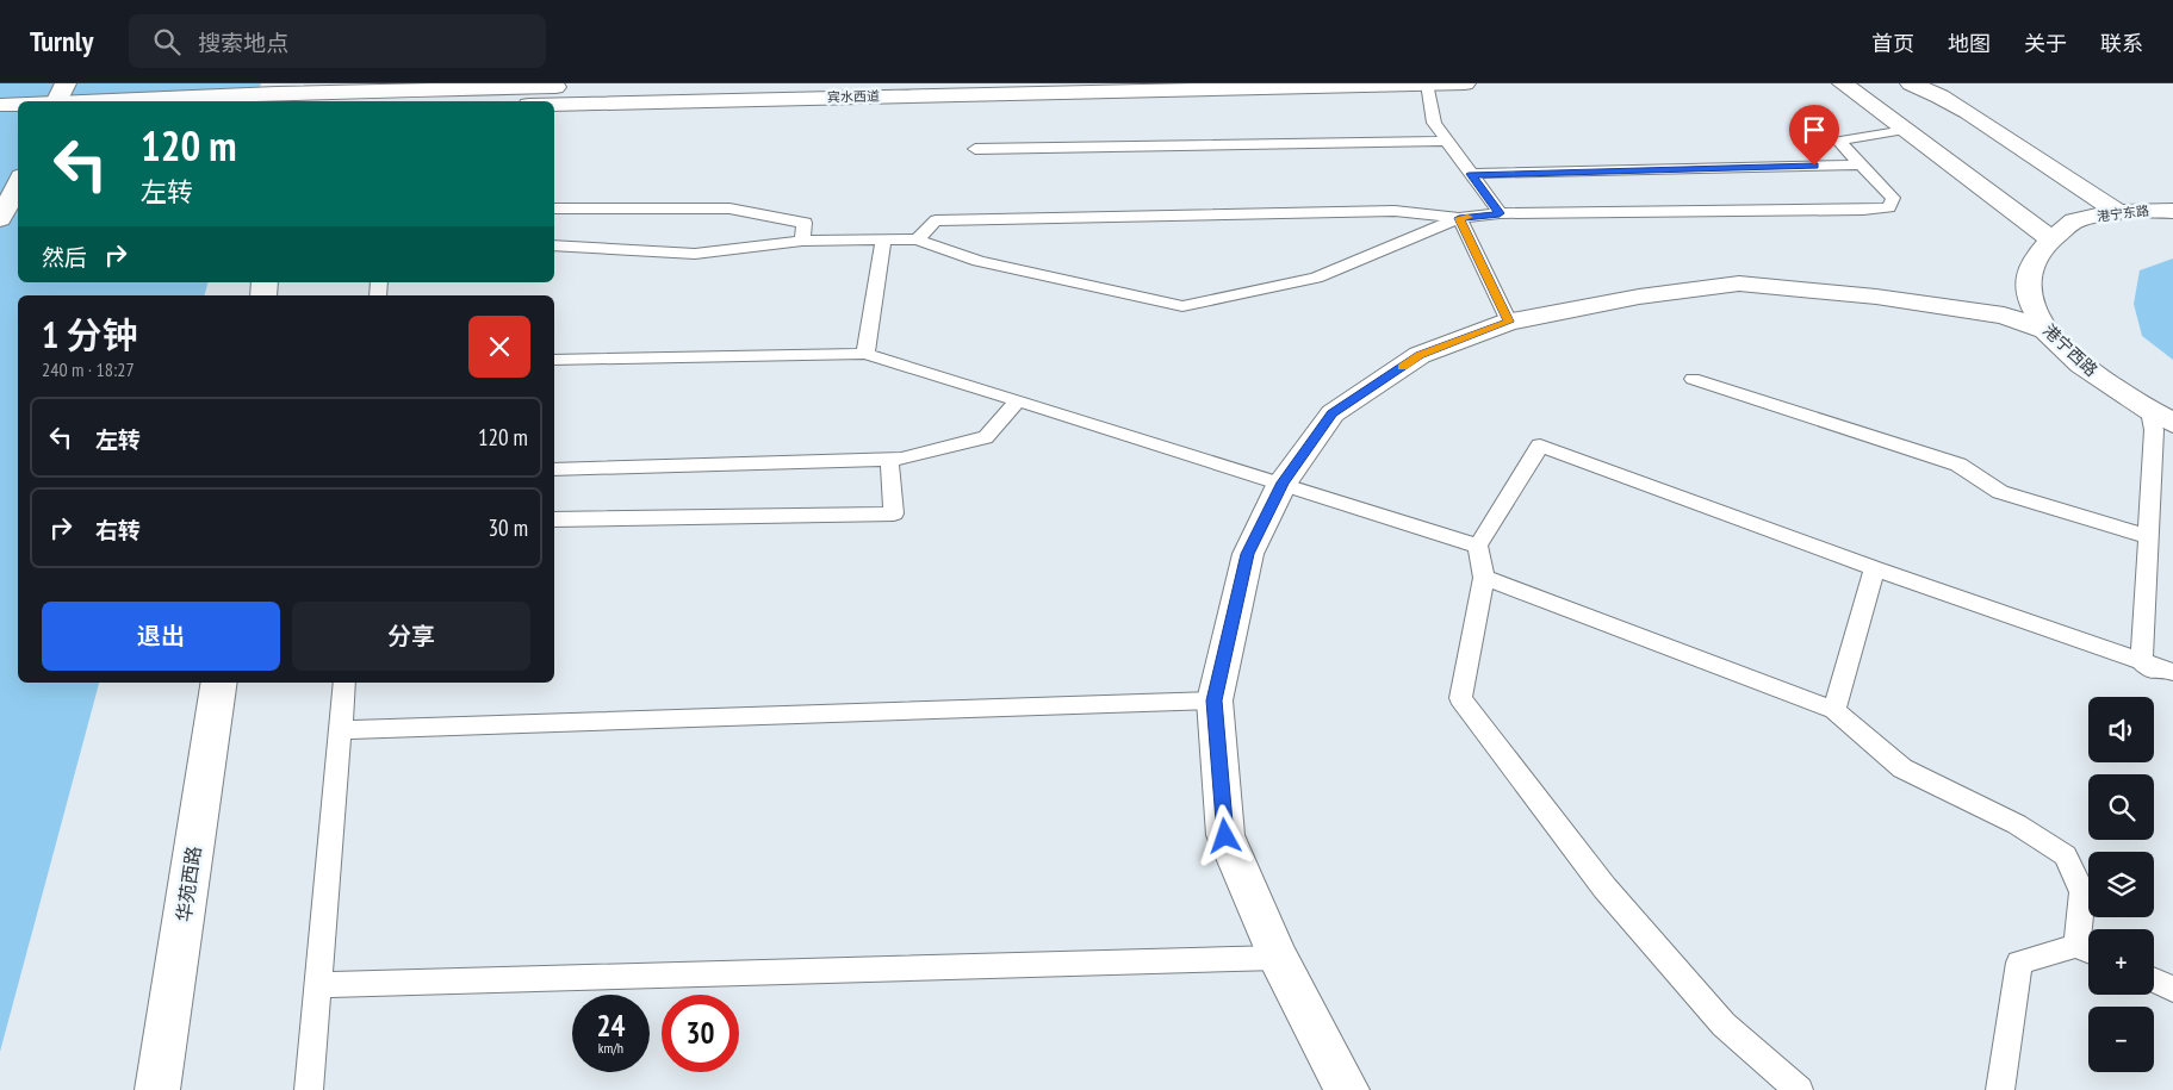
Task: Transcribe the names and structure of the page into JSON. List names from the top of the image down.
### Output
{
  "streets": {
    "main road": [
      "宾水西道",
      "港宁东路",
      "港宁西路",
      "华苑西路"
    ]
  },
  "crossings": [
    ["港宁东路", "港宁西路"]
  ],
  "page": {
    "header": "Turnly",
    "search": "搜索地点",
    "nav": [
      "首页",
      "地图",
      "关于",
      "联系"
    ],
    "turn": ["120 m", "左转"],
    "then": "然后",
    "heading": ["1 分钟", "240 m · 18:27"],
    "list": [
      {
        "name": "左转",
        "value": "120 m"
      },
      {
        "name": "右转",
        "value": "30 m"
      }
    ],
    "buttons": ["退出", "分享"],
    "map_buttons": ["+", "−"],
    "speed": "24 km/h",
    "limit": "30"
  }
}
